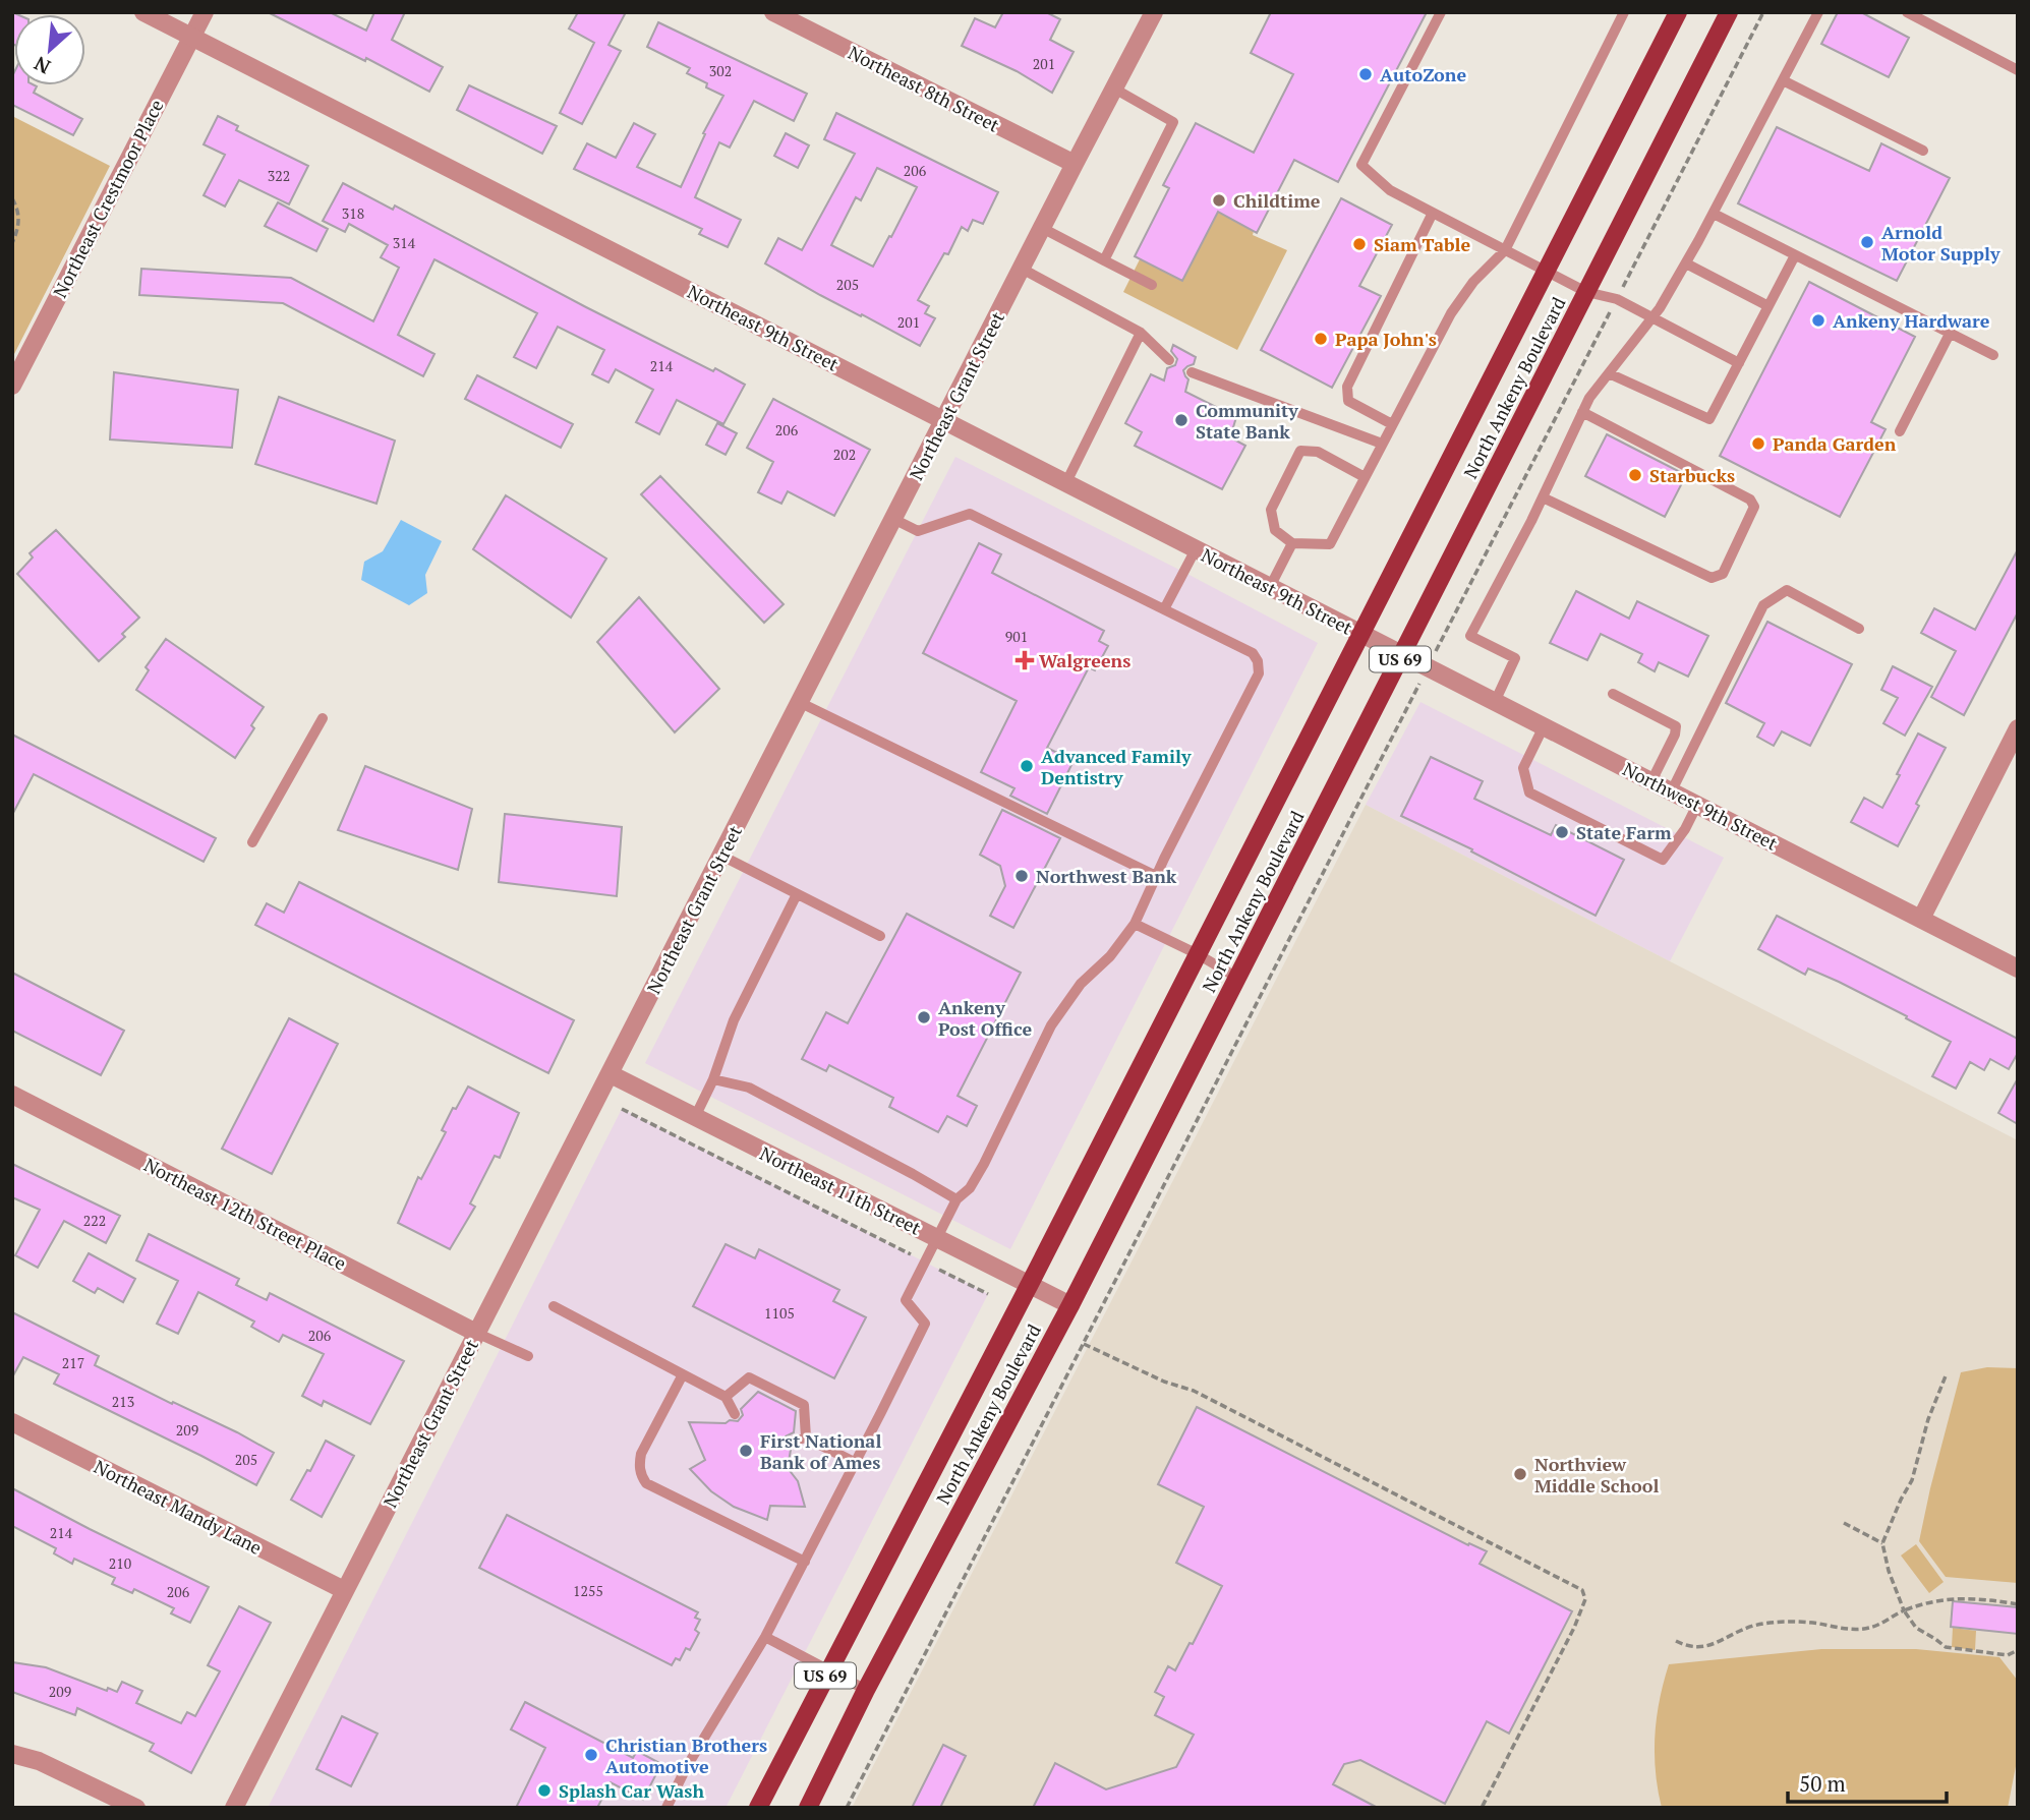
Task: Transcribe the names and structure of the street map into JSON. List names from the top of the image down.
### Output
{
  "streets": {
    "main road": ["North Ankeny Boulevard", "US 69"],
    "street": [
      "Northeast 8th Street",
      "Northeast Crestmoor Place",
      "Northeast 9th Street",
      "Northeast Grant Street",
      "Northwest 9th Street",
      "Northeast 11th Street",
      "Northeast 12th Street Place",
      "Northeast Mandy Lane"
    ]
  },
  "crossings": [
    ["Northeast 8th Street", "Northeast Grant Street"],
    ["Northeast Crestmoor Place", "Northeast 9th Street"],
    ["Northeast 9th Street", "North Ankeny Boulevard"],
    ["Northeast 9th Street", "Northeast Grant Street"],
    ["Northeast 9th Street", "Northwest 9th Street"],
    ["North Ankeny Boulevard", "Northwest 9th Street"],
    ["North Ankeny Boulevard", "Northeast 11th Street"],
    ["Northeast Grant Street", "Northeast 11th Street"],
    ["Northeast Grant Street", "Northeast 12th Street Place"],
    ["Northeast Grant Street", "Northeast Mandy Lane"]
  ],
  "places": {
    "other": [
      "AutoZone",
      "Childtime",
      "Arnold Motor Supply",
      "Siam Table",
      "Ankeny Hardware",
      "Papa John's",
      "Community State Bank",
      "Panda Garden",
      "Starbucks",
      "Advanced Family Dentistry",
      "State Farm",
      "Northwest Bank",
      "Ankeny Post Office",
      "First National Bank of Ames",
      "Northview Middle School",
      "Christian Brothers Automotive",
      "Splash Car Wash"
    ],
    "health": ["Walgreens"]
  },
  "house_numbers": [
    "201",
    "302",
    "206",
    "322",
    "318",
    "314",
    "205",
    "201",
    "214",
    "206",
    "202",
    "901",
    "222",
    "1105",
    "206",
    "217",
    "213",
    "209",
    "205",
    "214",
    "210",
    "1255",
    "206",
    "209"
  ],
  "scale_bar": "50 m",
  "north": "bottom left"
}
